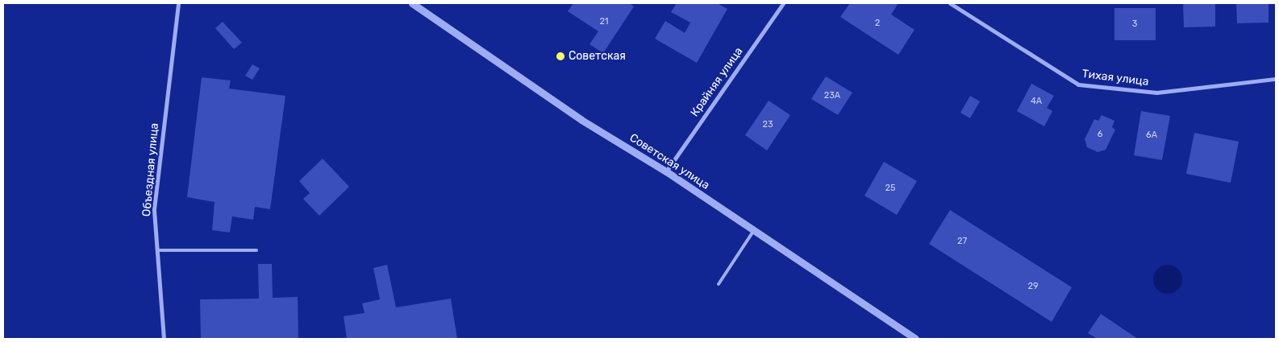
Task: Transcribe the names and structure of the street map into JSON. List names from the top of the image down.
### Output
{
  "streets": {
    "street": [
      "Тихая улица",
      "Крайняя улица",
      "Советская улица",
      "Объездная улица"
    ]
  },
  "crossings": [
    ["Крайняя улица", "Советская улица"]
  ],
  "places": ["Советская"],
  "house_numbers": [
    "21",
    "2",
    "3",
    "23А",
    "4А",
    "23",
    "6",
    "6А",
    "25",
    "27",
    "29"
  ]
}
